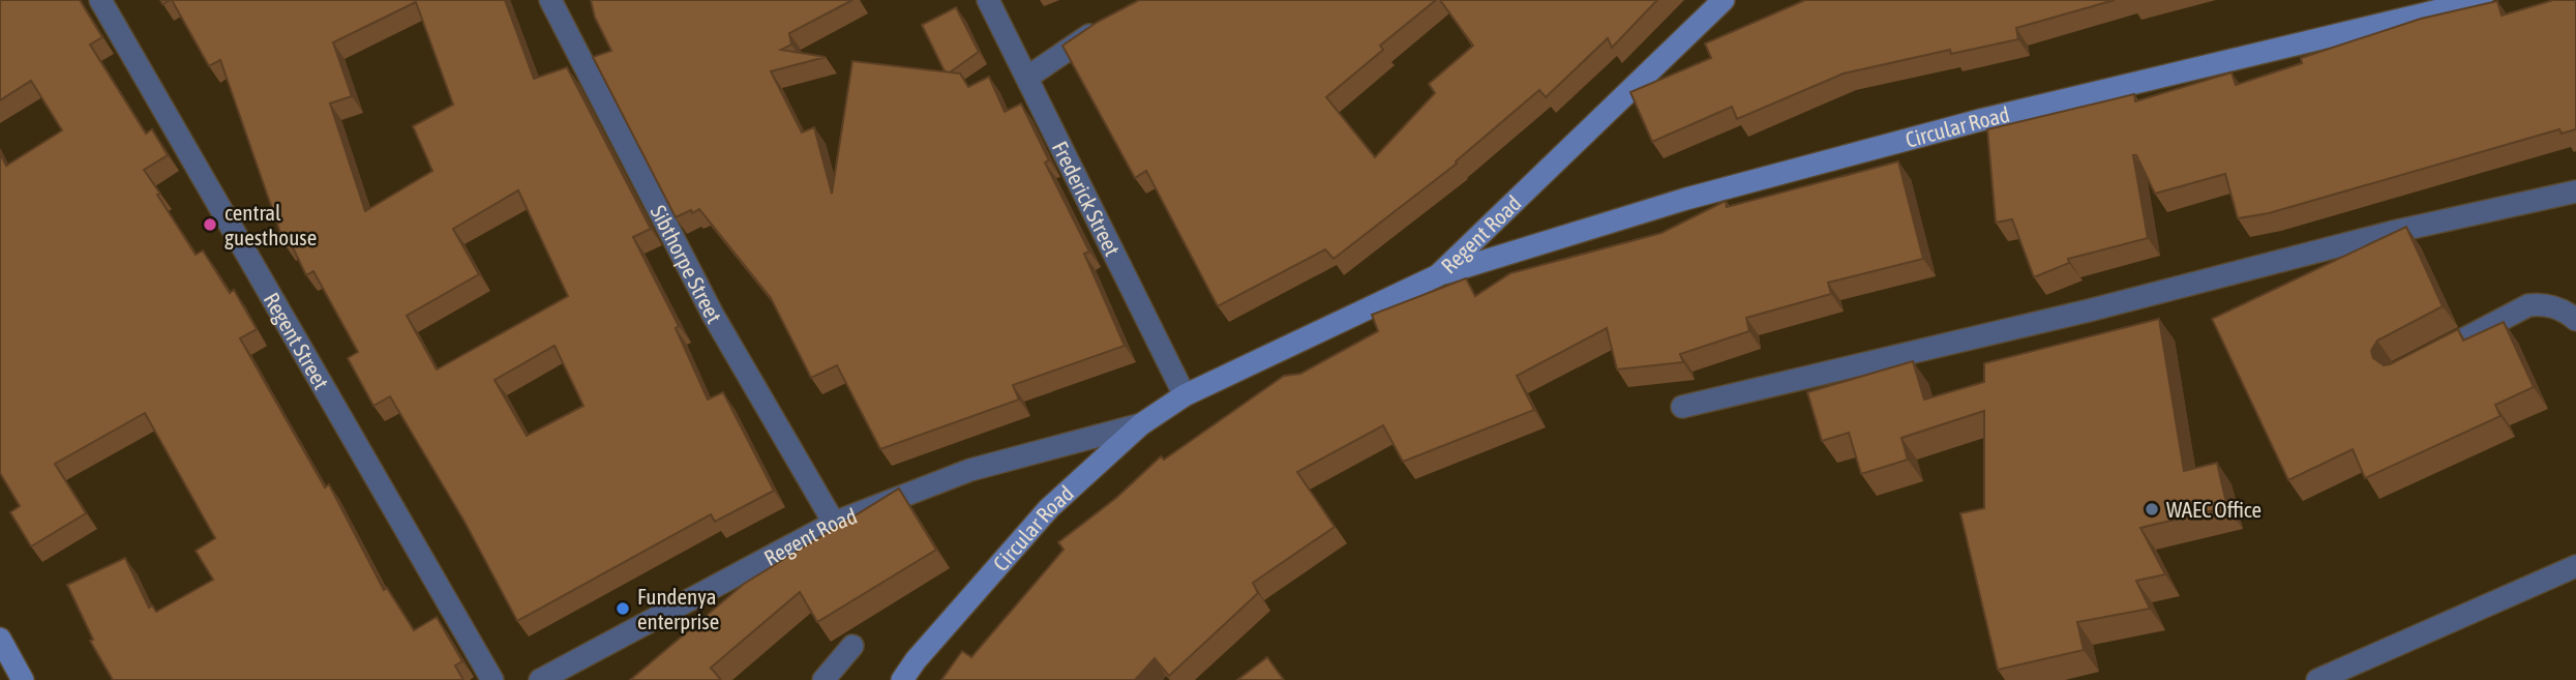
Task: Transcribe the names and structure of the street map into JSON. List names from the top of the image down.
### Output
{
  "streets": {
    "main road": ["Circular Road", "Regent Road"],
    "street": ["Frederick Street", "Sibthorpe Street", "Regent Street"]
  },
  "crossings": [
    ["Circular Road", "Frederick Street"],
    ["Circular Road", "Regent Road"],
    ["Frederick Street", "Regent Road"],
    ["Regent Road", "Sibthorpe Street"]
  ],
  "places": ["central guesthouse", "WAEC Office", "Fundenya enterprise"]
}
